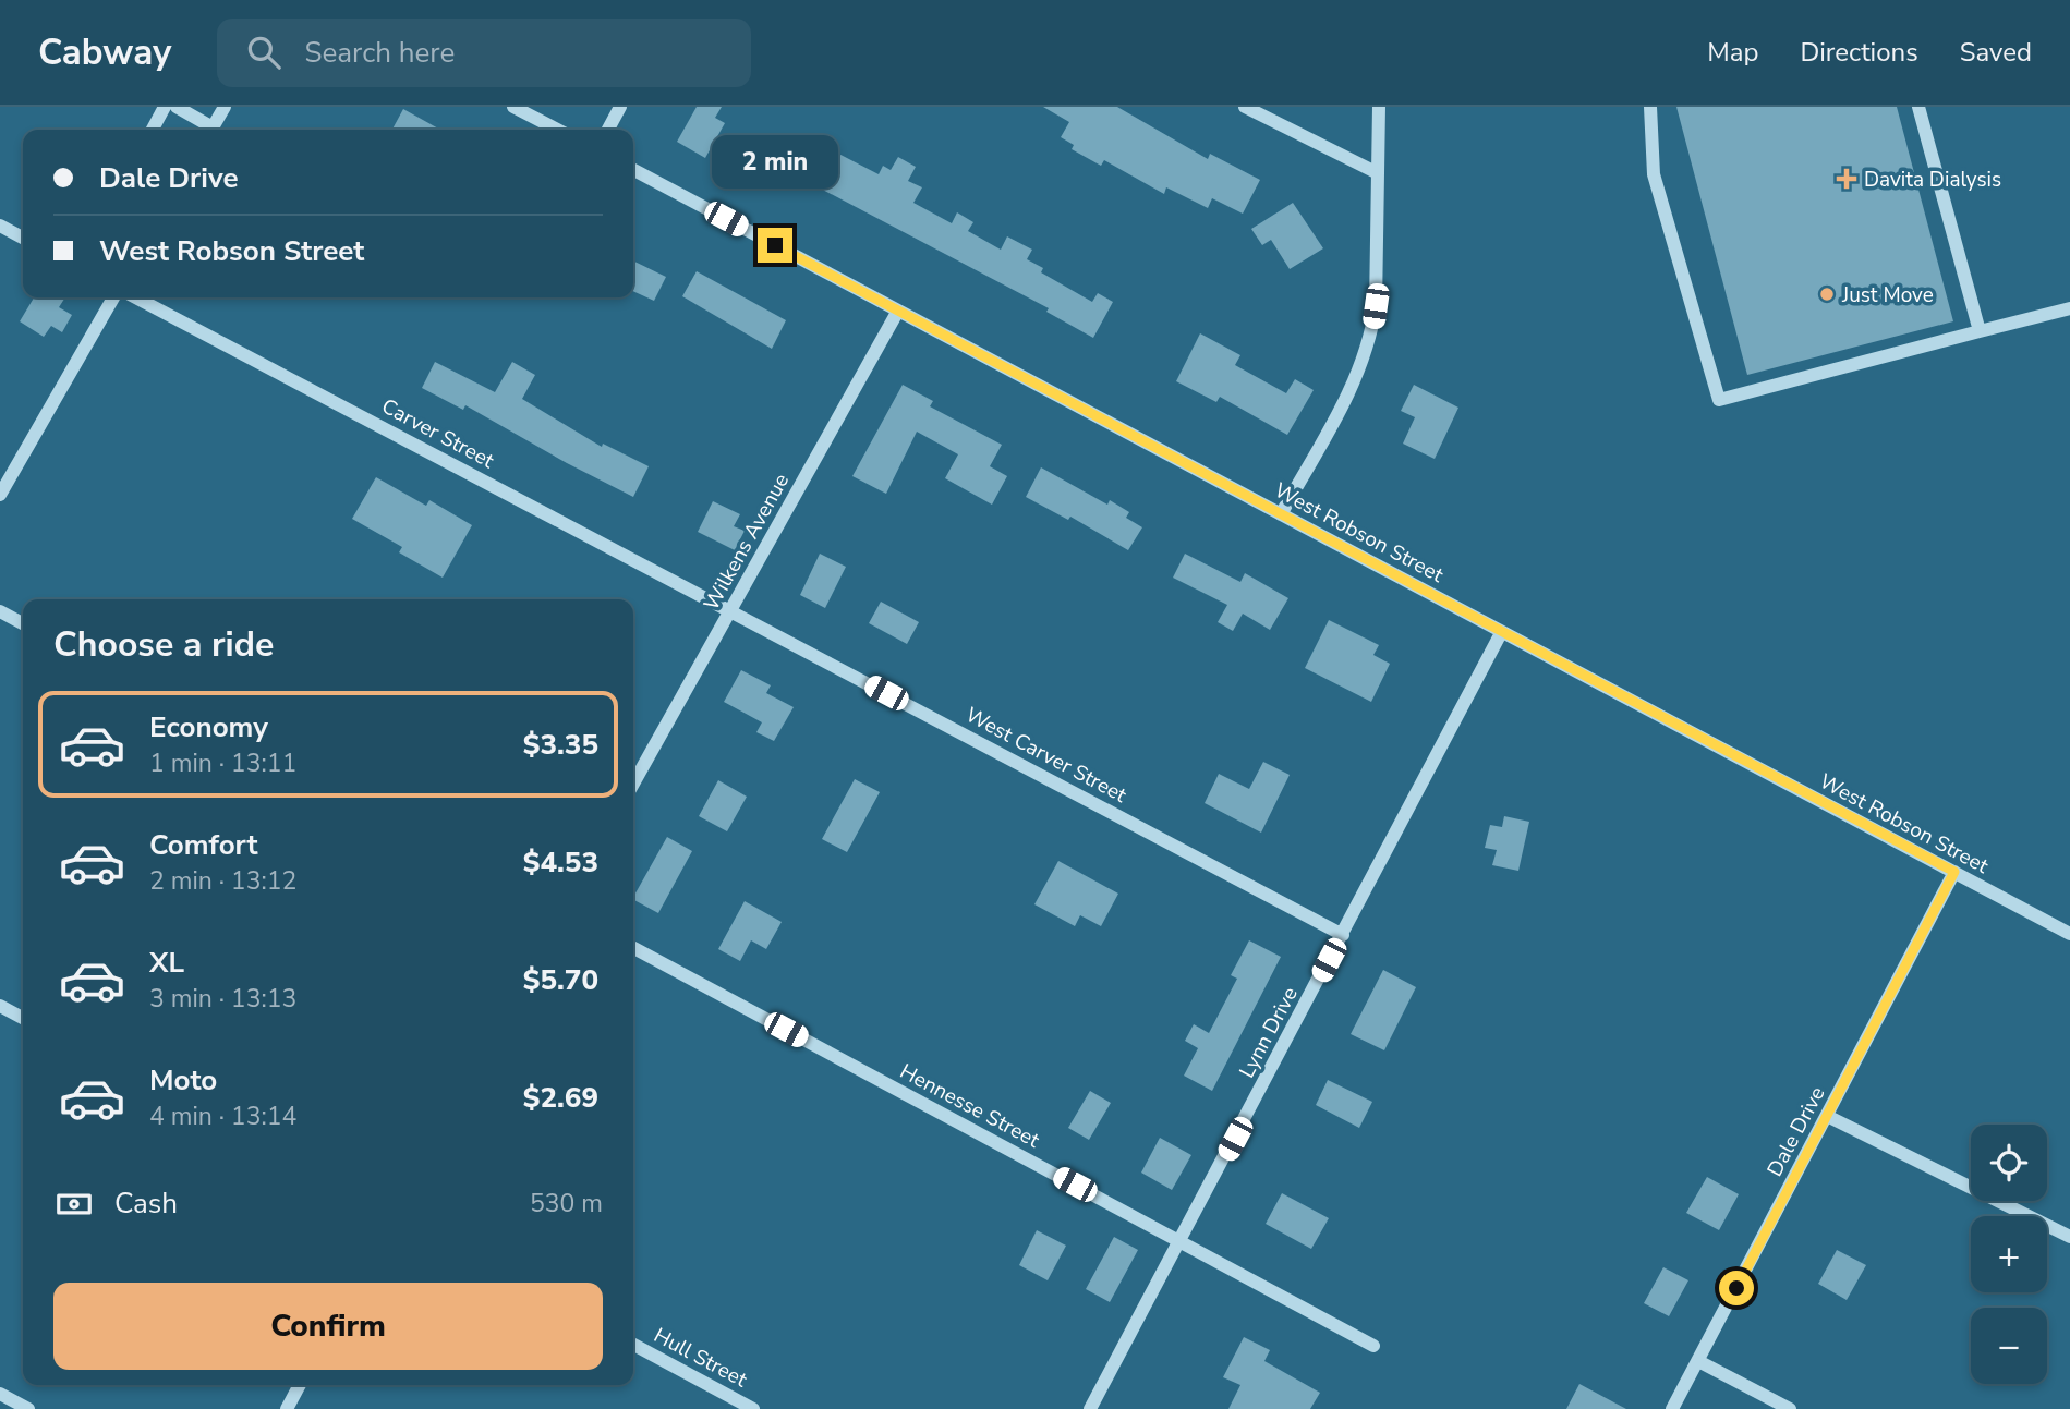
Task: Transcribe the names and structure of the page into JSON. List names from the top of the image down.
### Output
{
  "streets": {
    "street": [
      "Carver Street",
      "West Robson Street",
      "Wilkens Avenue",
      "West Carver Street",
      "Lynn Drive",
      "Hennesse Street",
      "Dale Drive",
      "Hull Street"
    ]
  },
  "crossings": [
    ["Carver Street", "Wilkens Avenue"],
    ["Carver Street", "West Carver Street"],
    ["West Robson Street", "Wilkens Avenue"],
    ["West Robson Street", "Lynn Drive"],
    ["West Robson Street", "Dale Drive"],
    ["Wilkens Avenue", "West Carver Street"],
    ["West Carver Street", "Lynn Drive"],
    ["Lynn Drive", "Hennesse Street"]
  ],
  "places": {
    "health": ["Davita Dialysis"],
    "other": ["Just Move"]
  },
  "page": {
    "header": "Cabway",
    "search": "Search here",
    "nav": ["Map", "Directions", "Saved"],
    "banner": ["Dale Drive", "West Robson Street"],
    "bubble": "2 min",
    "heading": "Choose a ride",
    "list": [
      {
        "name": "Economy",
        "note": "1 min · 13:11",
        "value": "$3.35"
      },
      {
        "name": "Comfort",
        "note": "2 min · 13:12",
        "value": "$4.53"
      },
      {
        "name": "XL",
        "note": "3 min · 13:13",
        "value": "$5.70"
      },
      {
        "name": "Moto",
        "note": "4 min · 13:14",
        "value": "$2.69"
      }
    ],
    "map_buttons": ["+", "−"],
    "pay": ["Cash", "530 m"],
    "buttons": "Confirm"
  }
}
